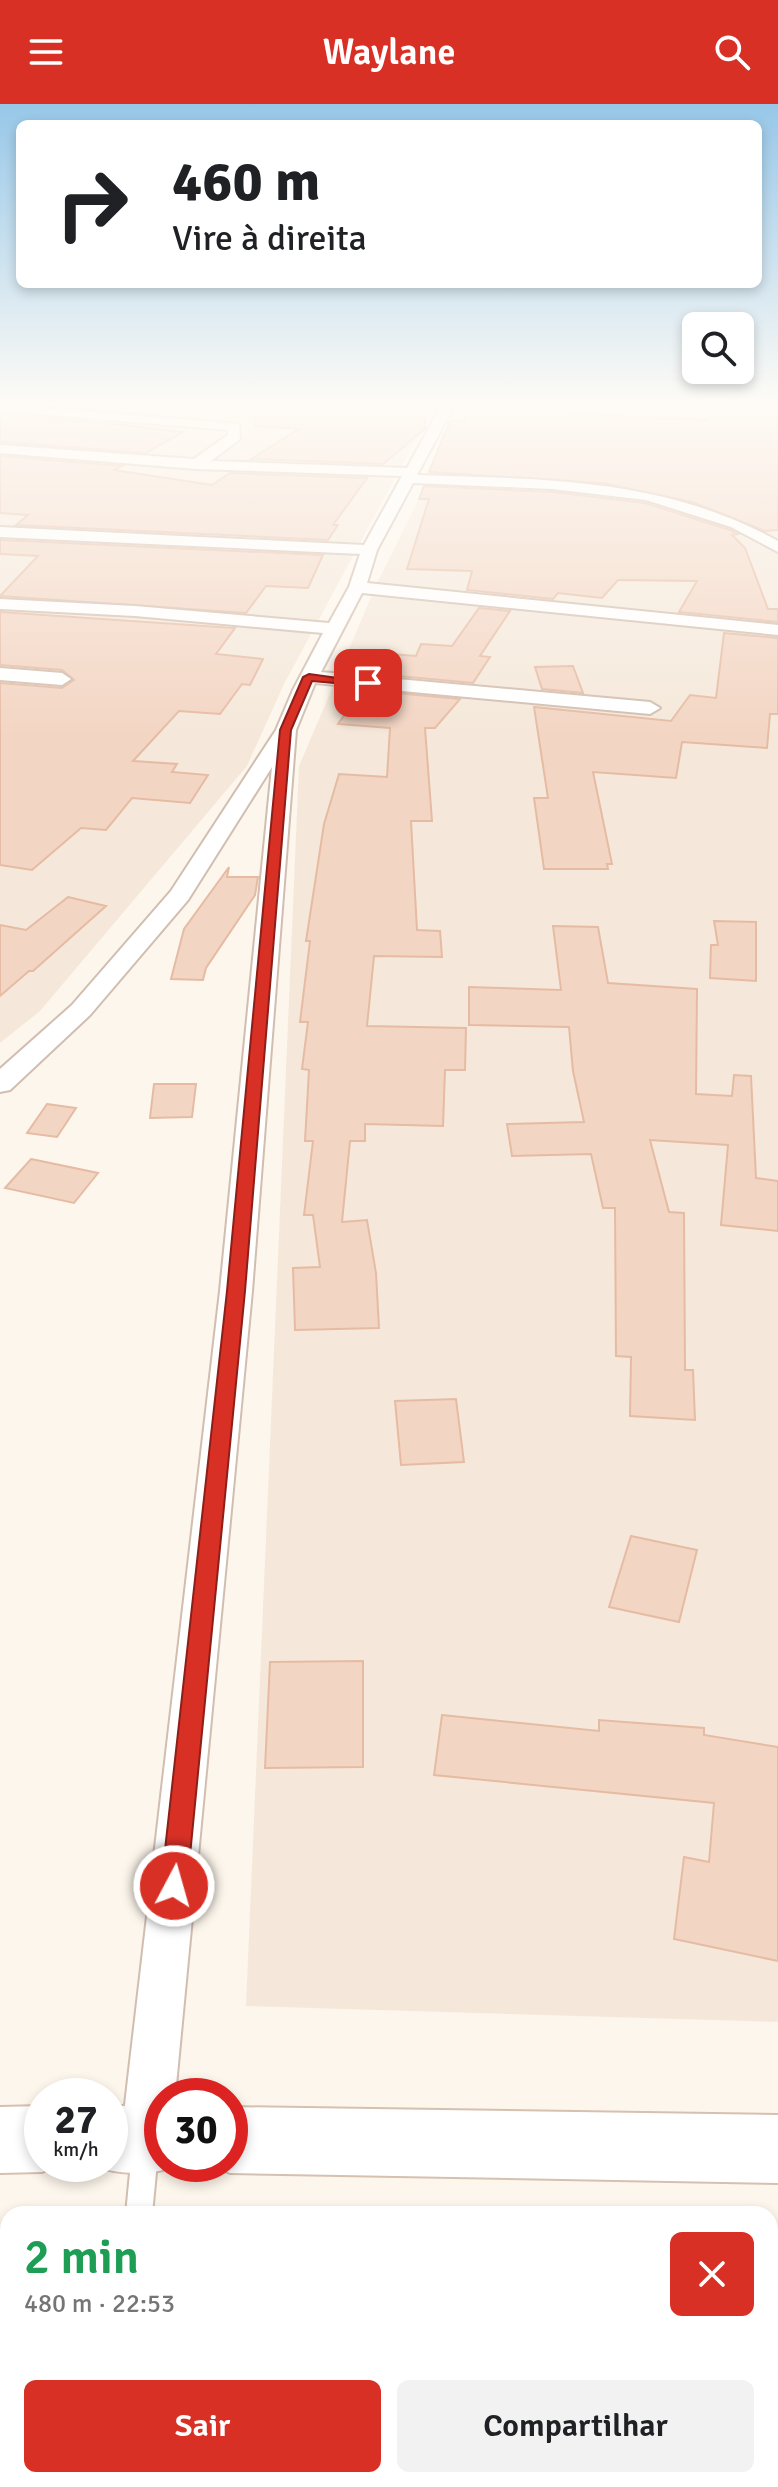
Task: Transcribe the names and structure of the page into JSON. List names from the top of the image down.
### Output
{
  "page": {
    "header": "Waylane",
    "turn": ["460 m", "Vire à direita"],
    "speed": "27 km/h",
    "limit": "30",
    "heading": ["2 min", "480 m · 22:53"],
    "buttons": ["Sair", "Compartilhar"]
  }
}
